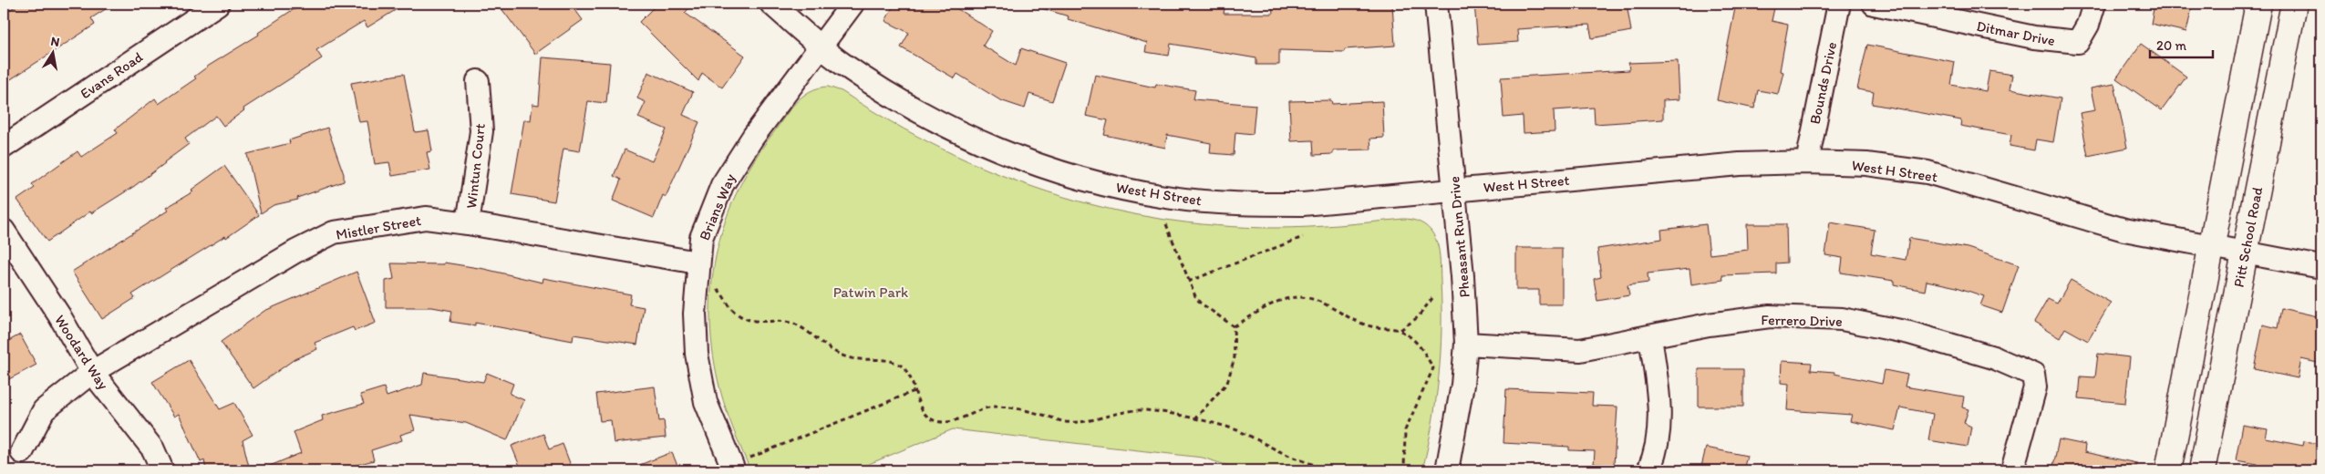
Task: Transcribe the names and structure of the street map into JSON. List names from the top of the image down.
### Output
{
  "streets": {
    "main road": ["Pitt School Road"],
    "street": [
      "Ditmar Drive",
      "Evans Road",
      "Bounds Drive",
      "Wintun Court",
      "West H Street",
      "Brians Way",
      "Mistler Street",
      "Pheasant Run Drive",
      "Ferrero Drive",
      "Woodard Way"
    ]
  },
  "crossings": [
    ["Bounds Drive", "West H Street"],
    ["Wintun Court", "Mistler Street"],
    ["West H Street", "Brians Way"],
    ["West H Street", "Pheasant Run Drive"],
    ["West H Street", "Pitt School Road"],
    ["Brians Way", "Mistler Street"],
    ["Mistler Street", "Woodard Way"],
    ["Pheasant Run Drive", "Ferrero Drive"]
  ],
  "parks": ["Patwin Park"],
  "scale_bar": "20 m",
  "north": "top"
}
